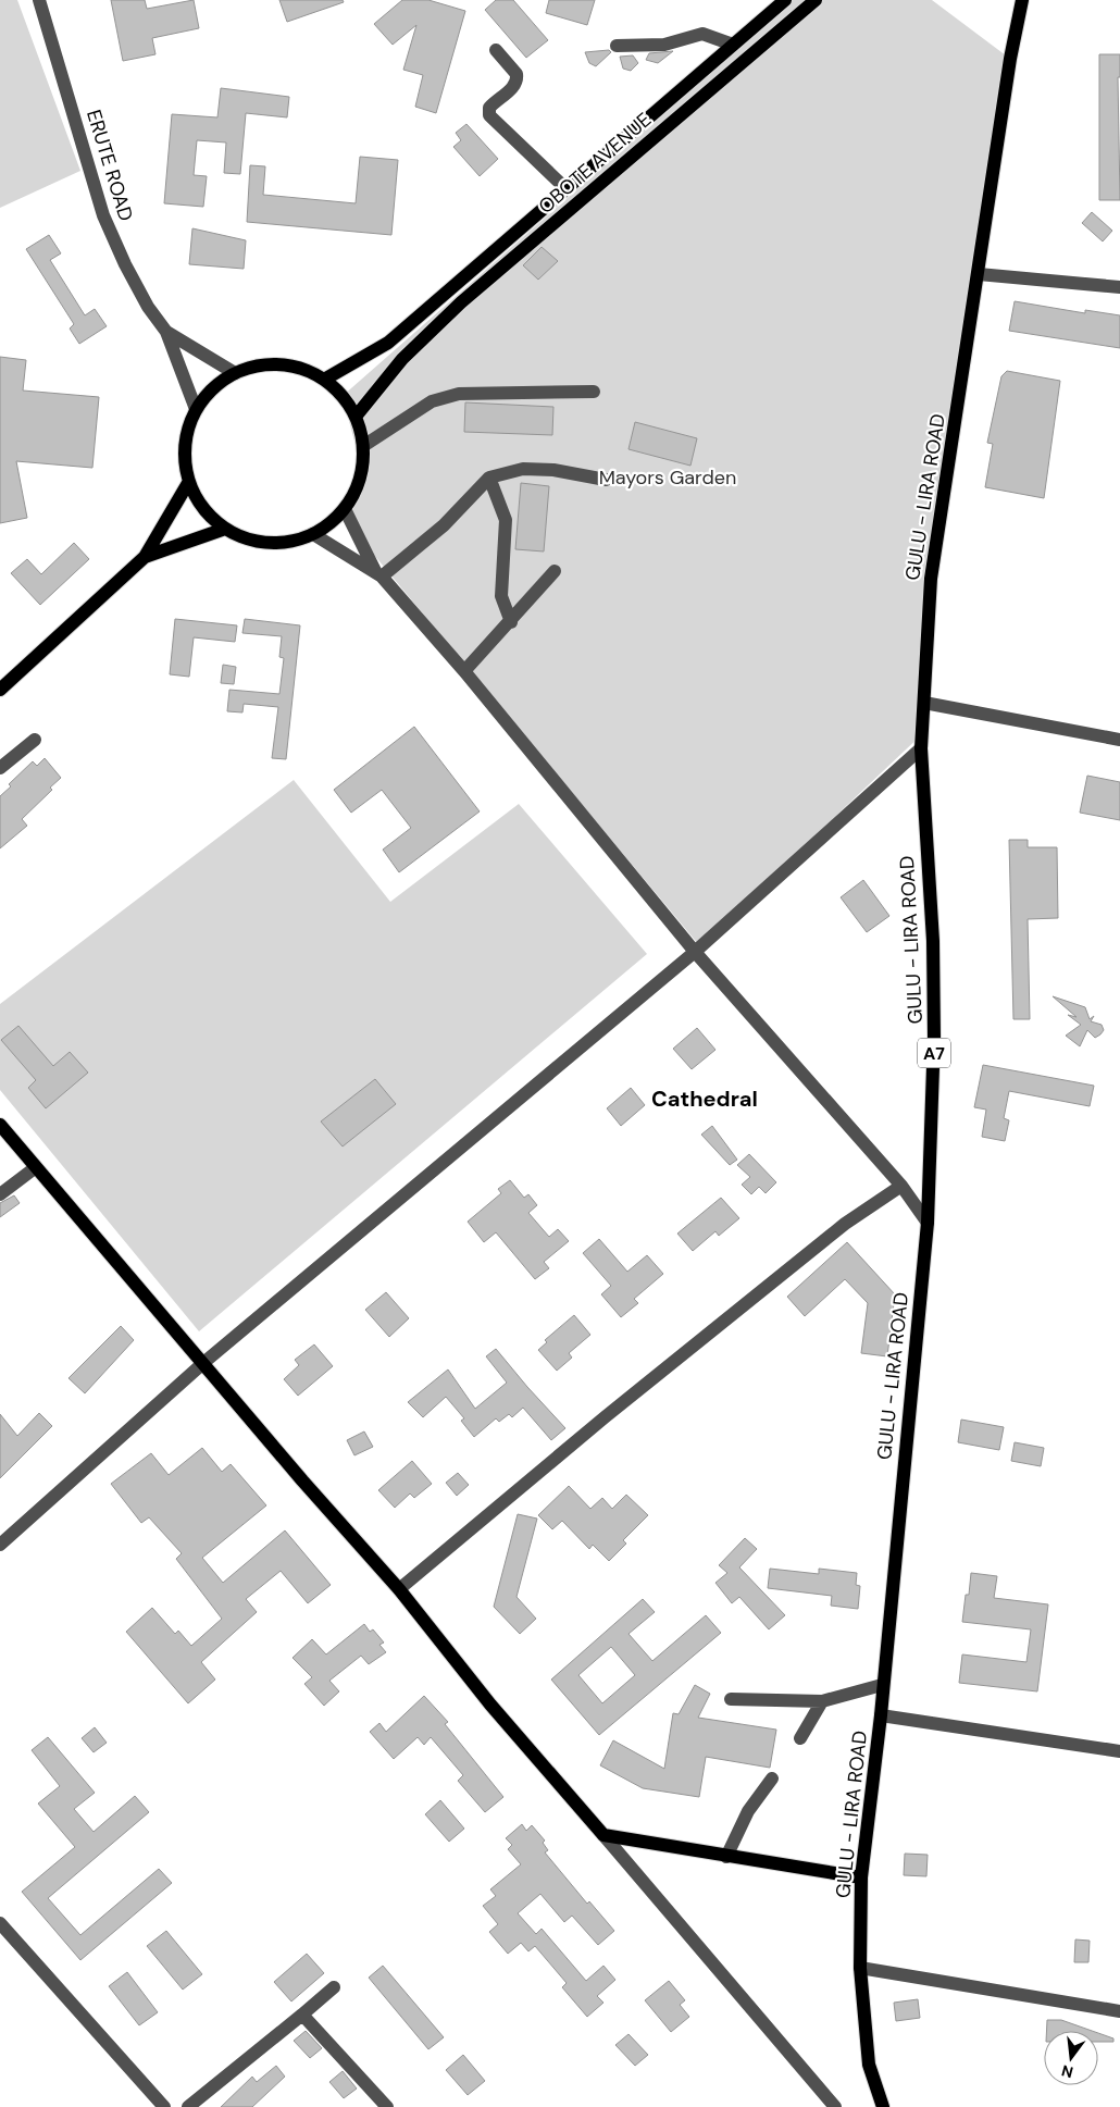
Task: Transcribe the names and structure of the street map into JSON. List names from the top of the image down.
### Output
{
  "streets": {
    "main road": ["OBOTE AVENUE", "GULU - LIRA ROAD", "A7"],
    "street": ["ERUTE ROAD"]
  },
  "districts": ["Cathedral"],
  "parks": ["Mayors Garden"],
  "north": "bottom"
}
